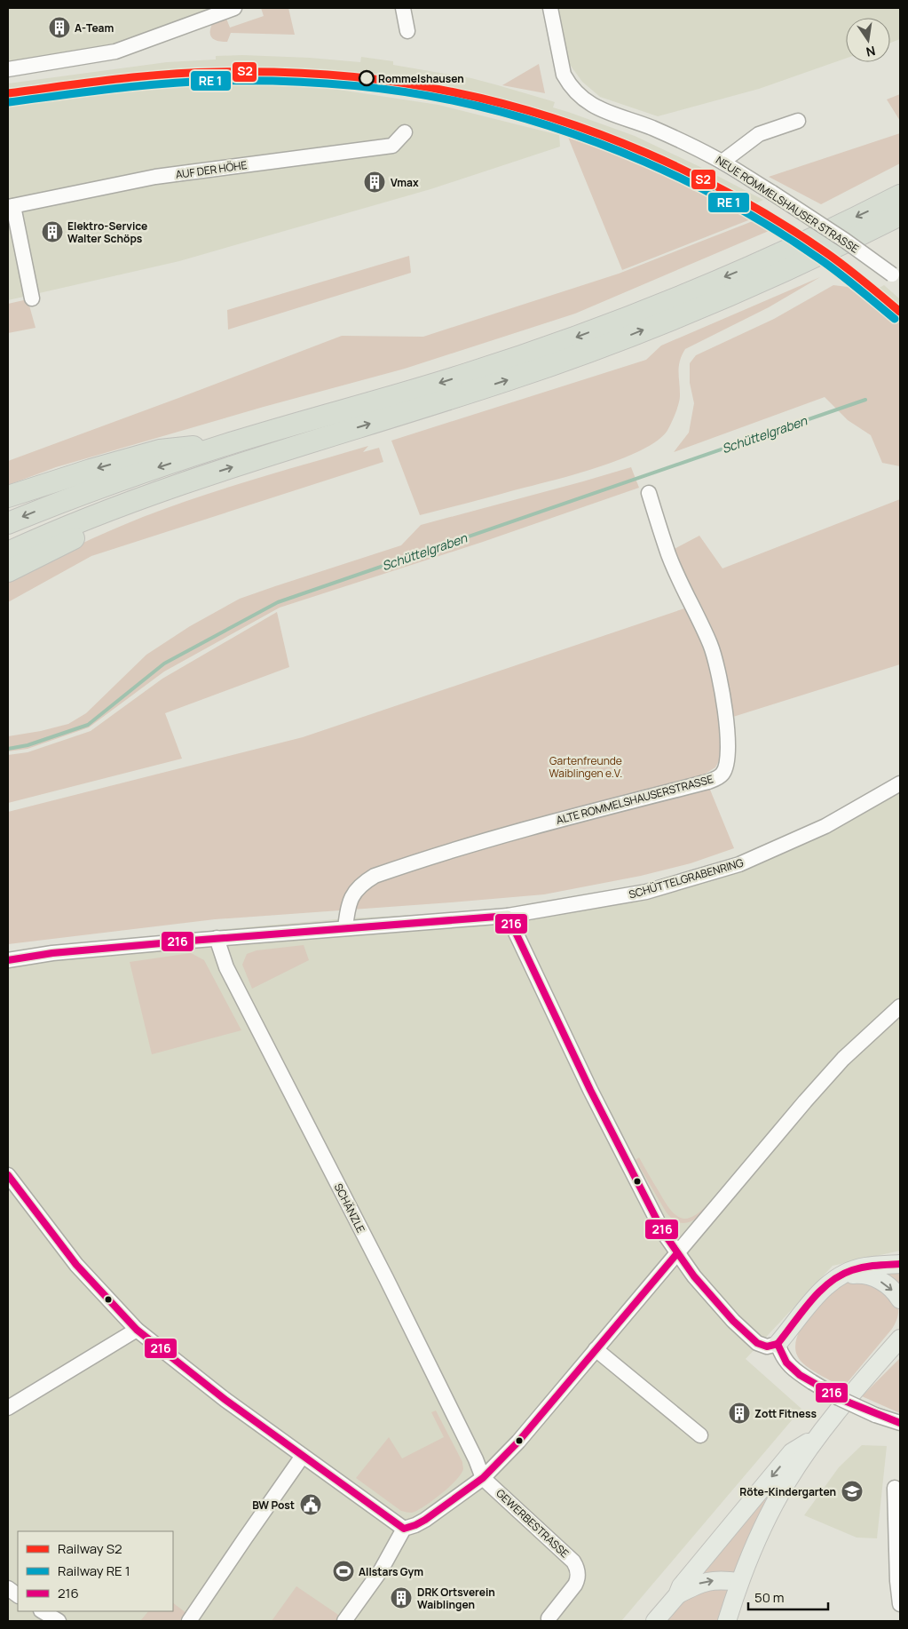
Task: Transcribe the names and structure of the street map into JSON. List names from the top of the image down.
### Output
{
  "streets": {
    "street": [
      "AUF DER HÖHE",
      "NEUE ROMMELSHAUSER STRASSE",
      "ALTE ROMMELSHAUSERSTRASSE",
      "SCHÜTTELGRABENRING",
      "SCHÄNZLE",
      "GEWERBESTRASSE"
    ]
  },
  "crossings": [
    ["ALTE ROMMELSHAUSERSTRASSE", "SCHÜTTELGRABENRING"],
    ["SCHÜTTELGRABENRING", "SCHÄNZLE"],
    ["SCHÄNZLE", "GEWERBESTRASSE"]
  ],
  "water": ["Schüttelgraben"],
  "parks": ["Gartenfreunde Waiblingen e.V."],
  "places": {
    "building": [
      "A-Team",
      "Vmax",
      "Elektro-Service Walter Schöps",
      "Zott Fitness",
      "DRK Ortsverein Waiblingen"
    ],
    "other": ["Rommelshausen"],
    "school or university": ["Röte-Kindergarten"],
    "public building": ["BW Post"],
    "sports": ["Allstars Gym"]
  },
  "lines": ["rail line S2", "transit line 216"],
  "legend": ["Railway S2", "Railway RE 1", "216"],
  "scale_bar": "50 m",
  "north": "bottom"
}
